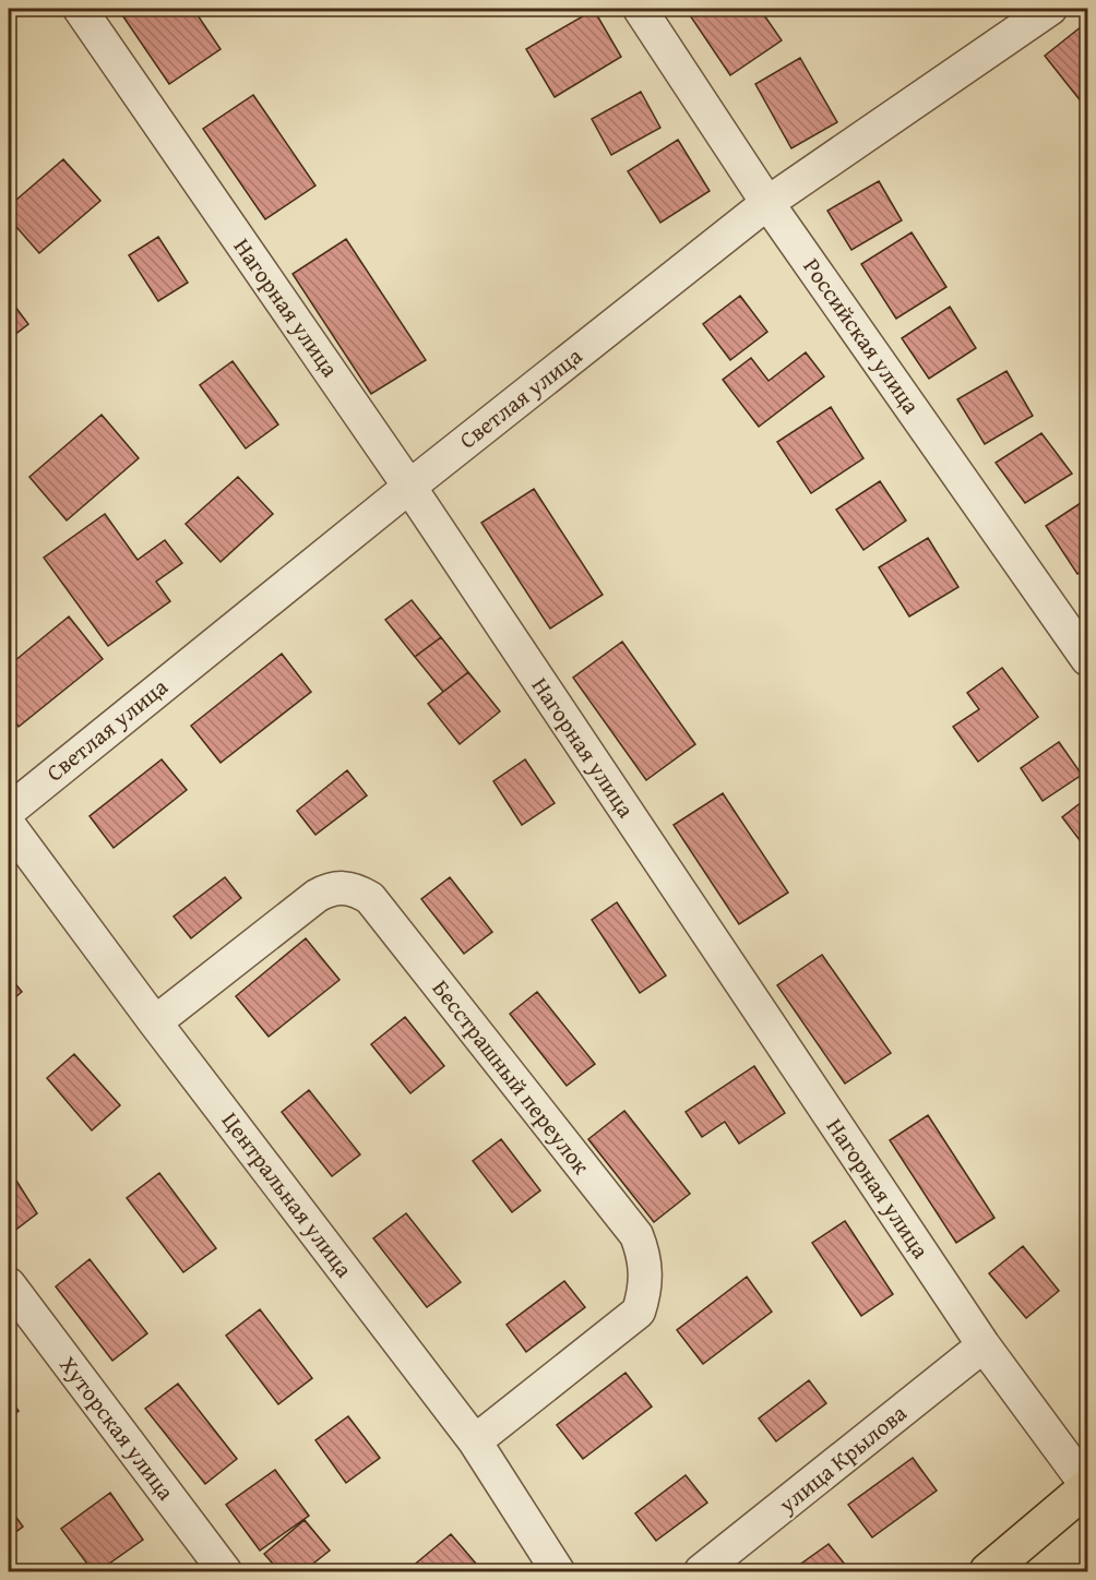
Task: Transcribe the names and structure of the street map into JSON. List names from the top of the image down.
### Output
{
  "streets": {
    "street": [
      "Нагорная улица",
      "Российская улица",
      "Светлая улица",
      "Бесстрашный переулок",
      "Центральная улица",
      "Хуторская улица",
      "улица Крылова"
    ]
  },
  "crossings": [
    ["Нагорная улица", "Светлая улица"],
    ["Нагорная улица", "улица Крылова"],
    ["Российская улица", "Светлая улица"],
    ["Бесстрашный переулок", "Центральная улица"]
  ]
}
